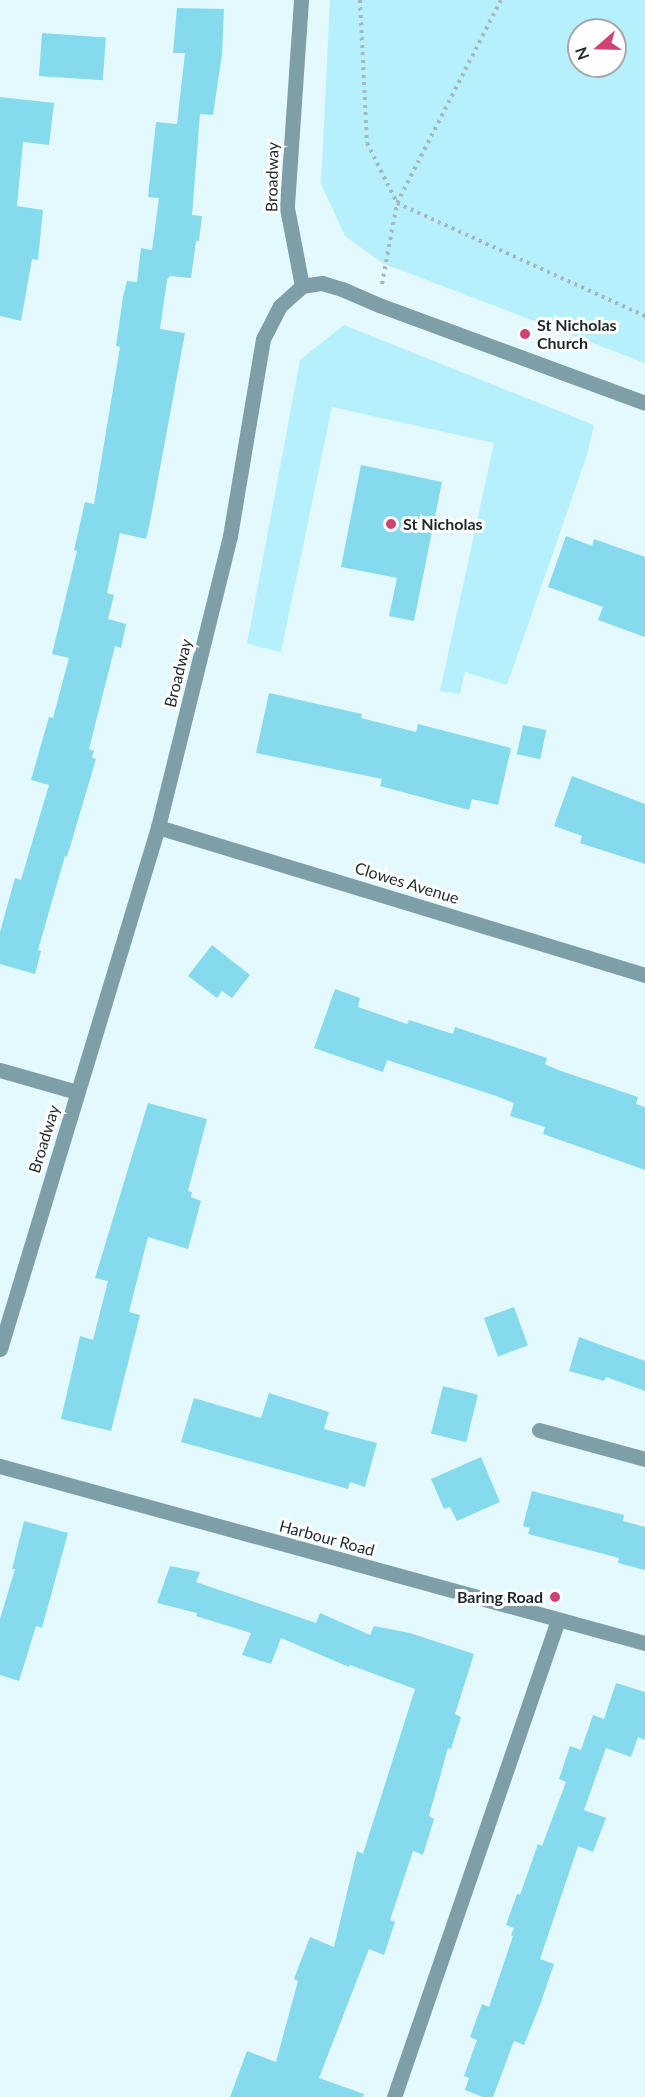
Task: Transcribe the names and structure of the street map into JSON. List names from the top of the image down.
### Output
{
  "streets": {
    "street": ["Broadway", "Clowes Avenue", "Harbour Road"]
  },
  "crossings": [
    ["Broadway", "Clowes Avenue"]
  ],
  "places": ["St Nicholas Church", "St Nicholas", "Baring Road"],
  "north": "left"
}
